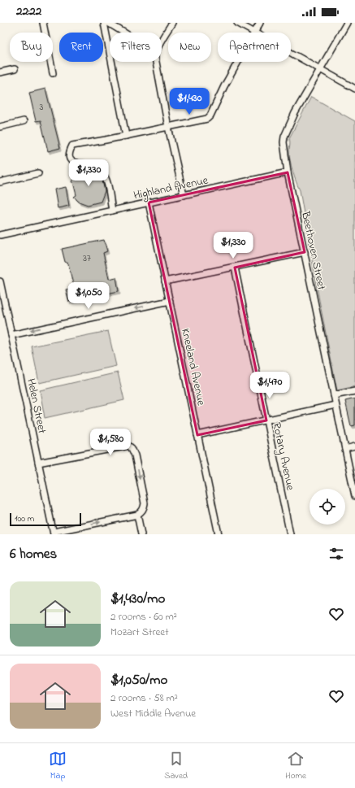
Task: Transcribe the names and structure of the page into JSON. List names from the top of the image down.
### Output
{
  "streets": {
    "street": [
      "Highland Avenue",
      "Beethoven Street",
      "Kneeland Avenue",
      "Helen Street",
      "Rotary Avenue"
    ]
  },
  "crossings": [
    ["Highland Avenue", "Beethoven Street"],
    ["Highland Avenue", "Kneeland Avenue"]
  ],
  "house_numbers": ["3", "37"],
  "scale_bar": "100 m",
  "page": {
    "status": "22:22",
    "chip": [
      "Buy",
      "Rent",
      "Filters",
      "New",
      "Apartment"
    ],
    "price": [
      "$1,430",
      "$1,330",
      "$1,330",
      "$1,050",
      "$1,470",
      "$1,580"
    ],
    "scale": "100 m",
    "heading": "6 homes",
    "list": [
      {
        "name": "$1,430/mo",
        "note": "2 rooms · 60 m² · Mozart Street"
      },
      {
        "name": "$1,050/mo",
        "note": "2 rooms · 58 m² · West Middle Avenue"
      }
    ],
    "tabs": ["Map", "Saved", "Home"]
  }
}
